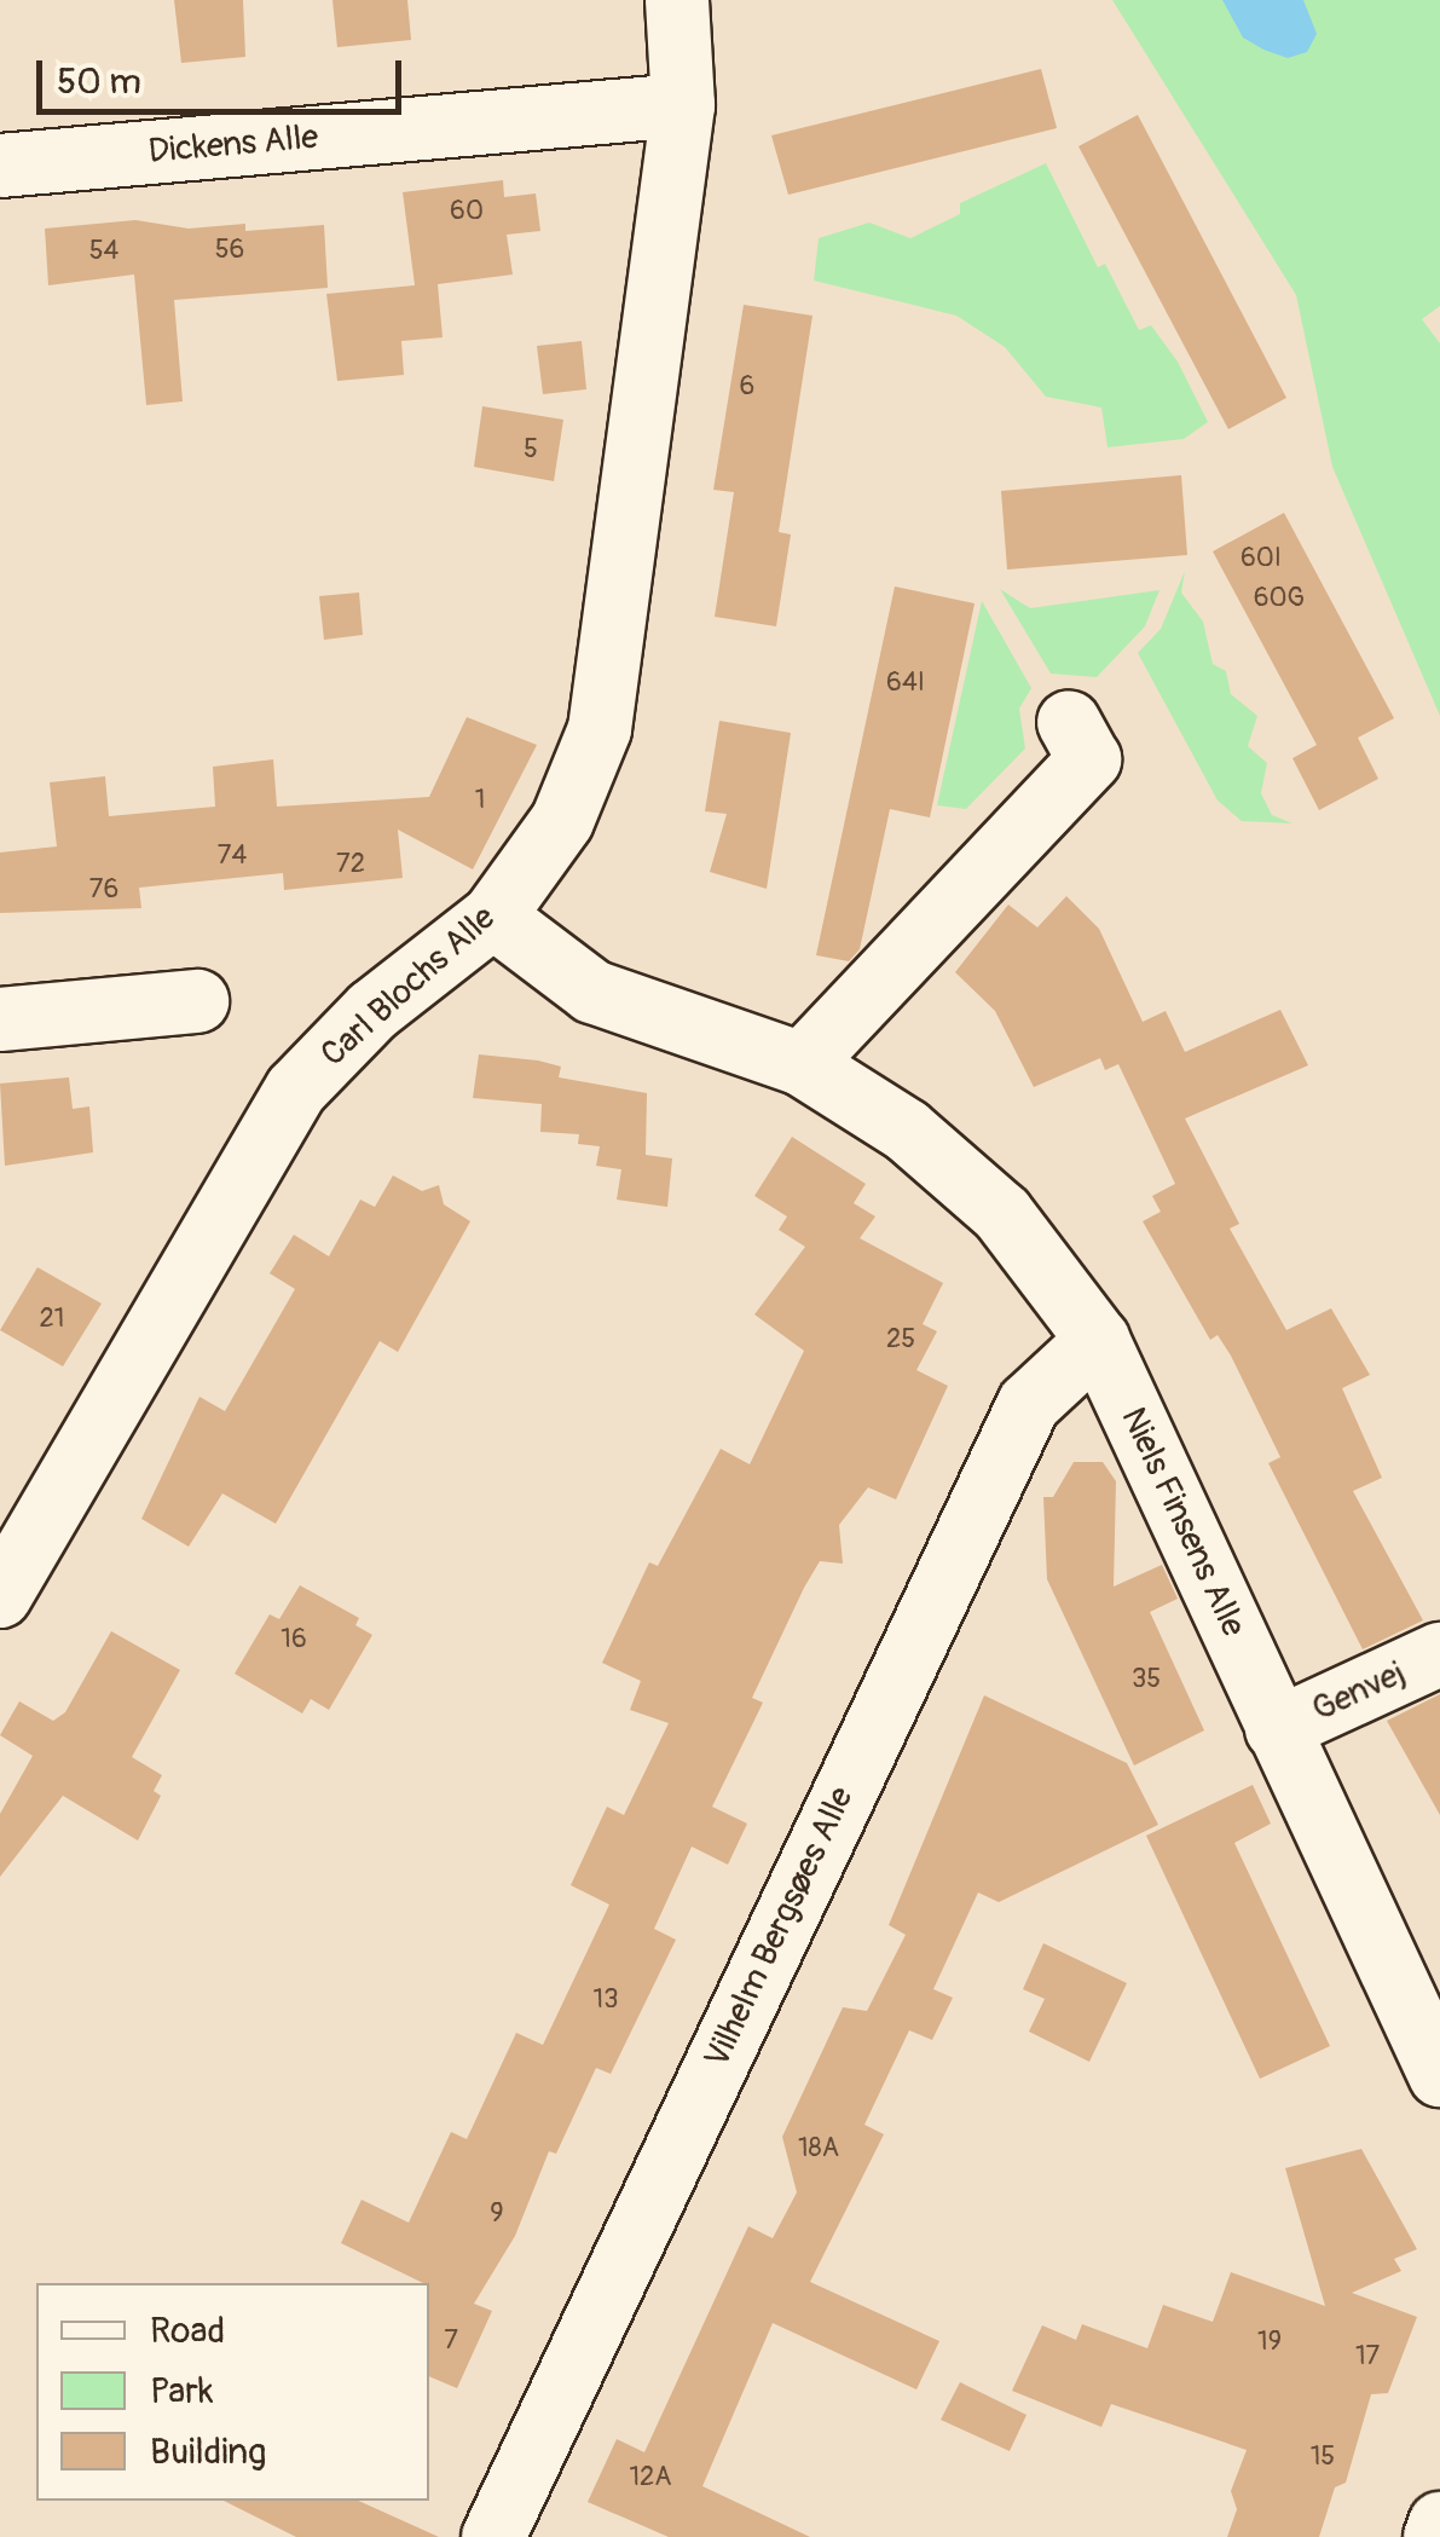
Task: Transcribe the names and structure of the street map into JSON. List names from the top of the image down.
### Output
{
  "streets": {
    "street": [
      "Dickens Alle",
      "Carl Blochs Alle",
      "Niels Finsens Alle",
      "Genvej",
      "Vilhelm Bergsøes Alle"
    ]
  },
  "crossings": [
    ["Dickens Alle", "Carl Blochs Alle"],
    ["Carl Blochs Alle", "Niels Finsens Alle"],
    ["Niels Finsens Alle", "Genvej"],
    ["Niels Finsens Alle", "Vilhelm Bergsøes Alle"]
  ],
  "house_numbers": [
    "60",
    "56",
    "54",
    "6",
    "5",
    "60I",
    "60G",
    "64I",
    "1",
    "74",
    "72",
    "76",
    "21",
    "25",
    "16",
    "35",
    "13",
    "18A",
    "9",
    "7",
    "19",
    "17",
    "15",
    "12A"
  ],
  "legend": ["Road", "Park", "Building"],
  "scale_bar": "50 m"
}
